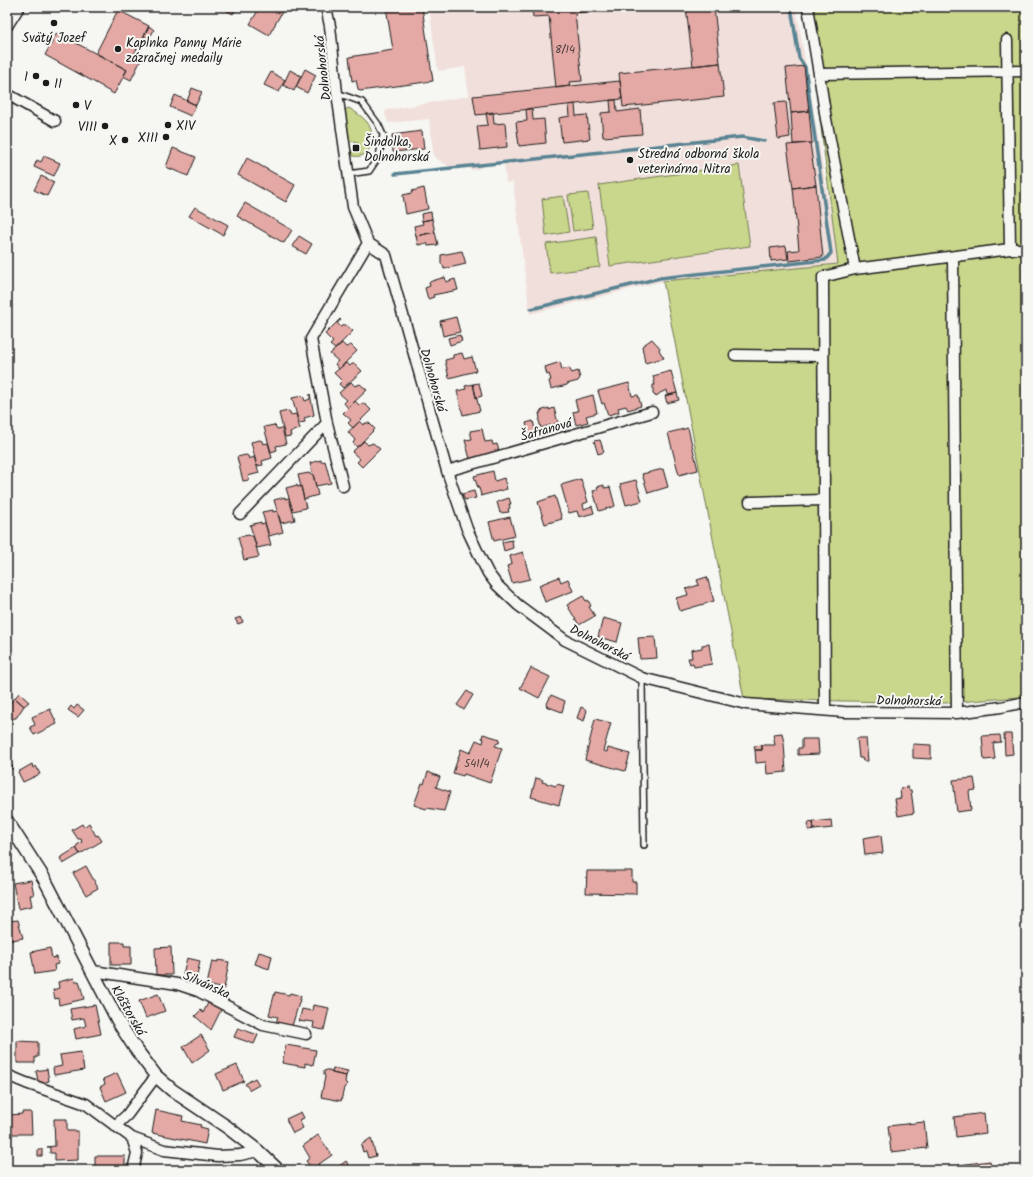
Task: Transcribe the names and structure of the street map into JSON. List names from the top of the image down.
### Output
{
  "streets": {
    "street": [
      "Dolnohorská",
      "Šafranová",
      "Silvánska",
      "Kláštorská"
    ]
  },
  "crossings": [
    ["Dolnohorská", "Šafranová"],
    ["Silvánska", "Kláštorská"]
  ],
  "places": {
    "other": [
      "Svätý Jozef",
      "Kaplnka Panny Márie zázračnej medaily",
      "I",
      "II",
      "V",
      "XIV",
      "VIII",
      "XIII",
      "X",
      "Stredná odborná škola veterinárna Nitra"
    ],
    "transit": ["Šindolka, Dolnohorská"]
  },
  "house_numbers": ["8/14", "541/4"]
}
